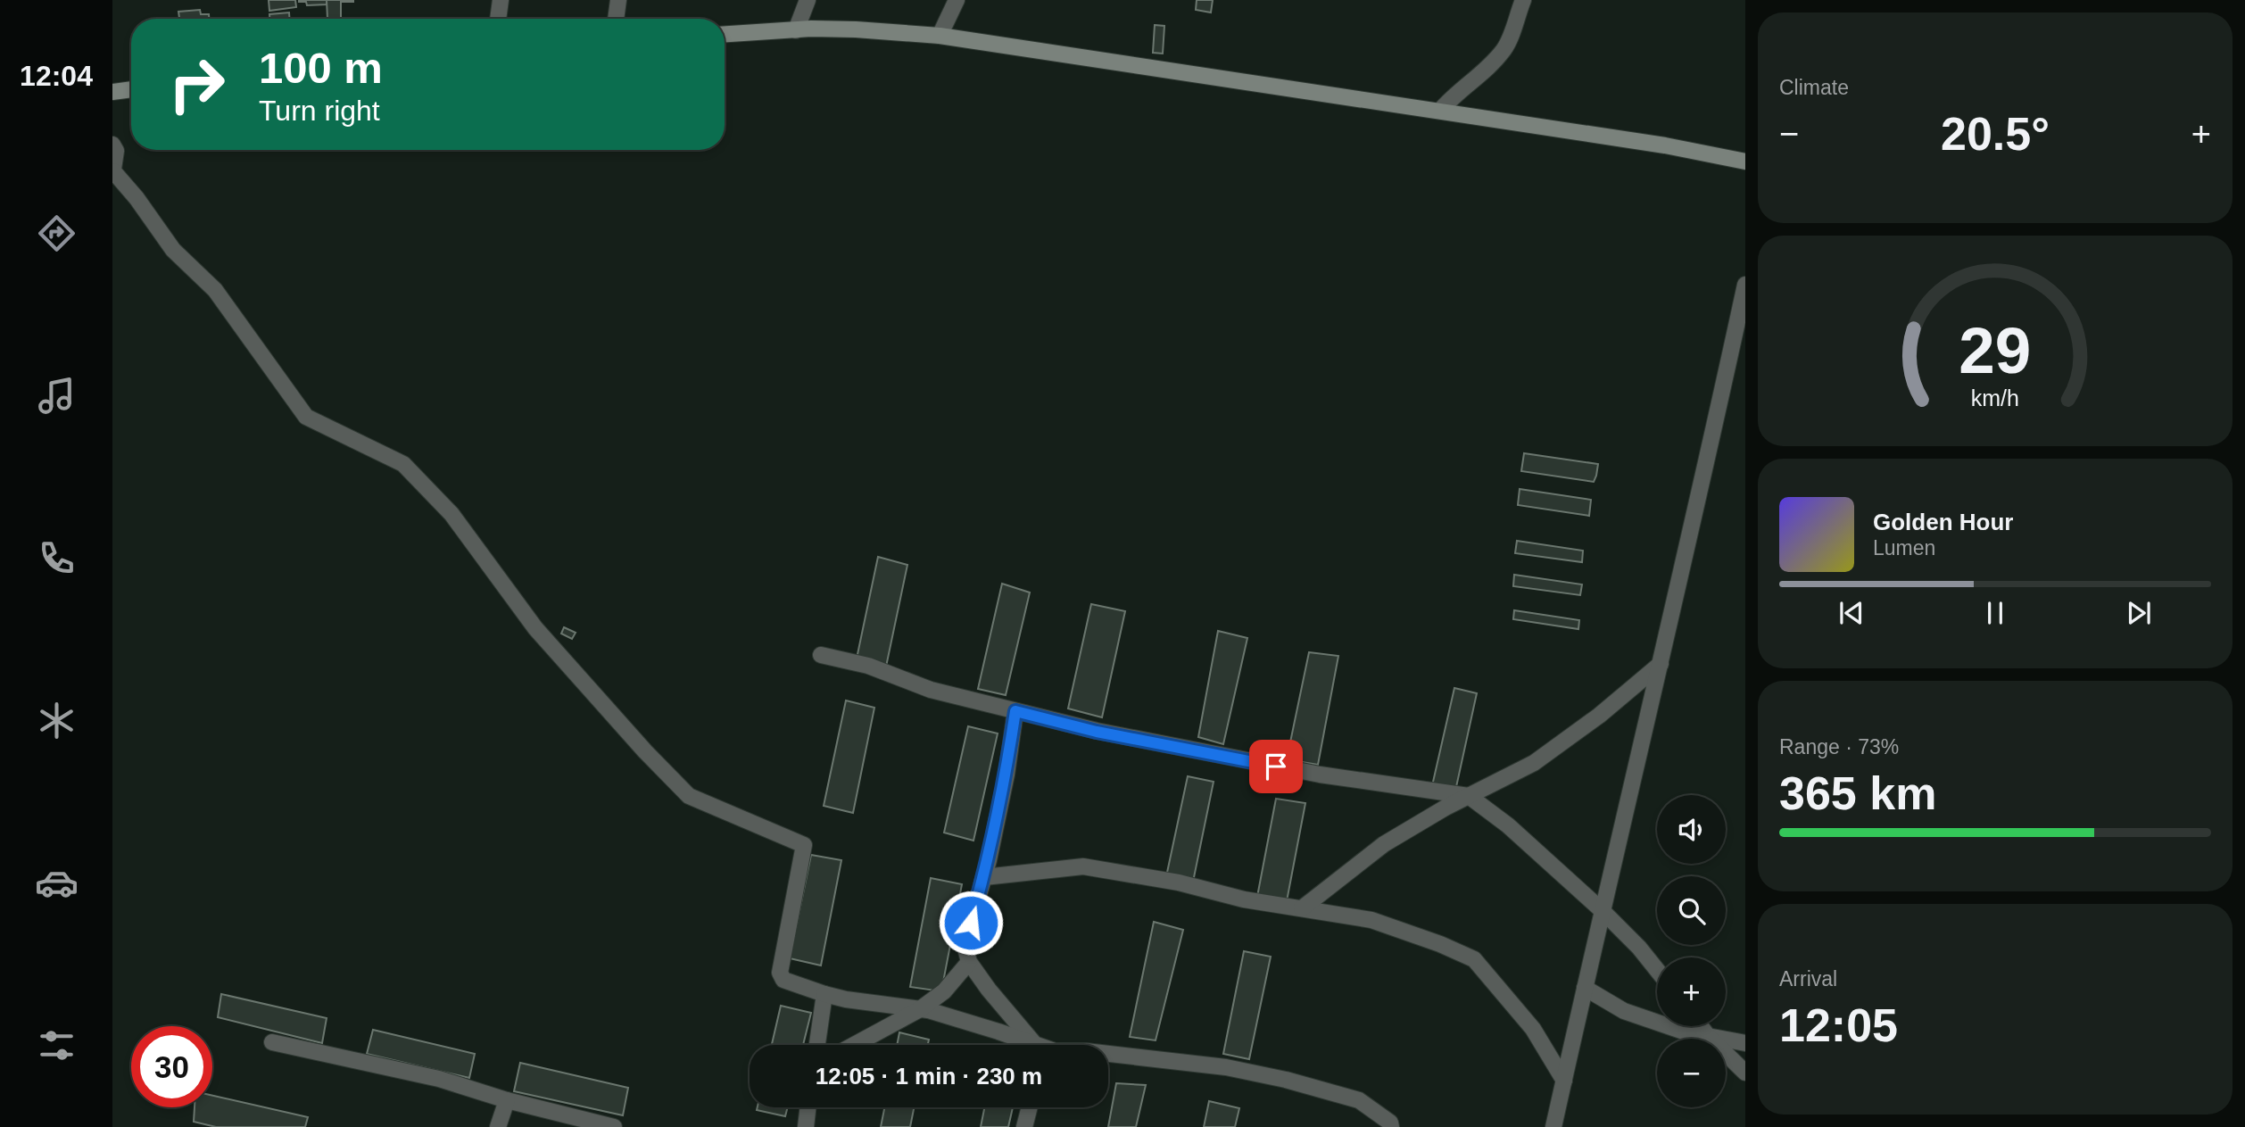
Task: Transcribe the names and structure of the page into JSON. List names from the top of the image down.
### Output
{
  "page": {
    "tabs": "12:04",
    "tile": [
      "Climate",
      ["Range · 73%", "365 km"],
      ["Arrival", "12:05"]
    ],
    "turn": ["100 m", "Turn right"],
    "heat": ["−", "20.5°", "+"],
    "song": ["Golden Hour", "Lumen"],
    "map_buttons": ["+", "−"],
    "limit": "30",
    "trip": "12:05 · 1 min · 230 m",
    "gauge": ["29", "km/h"]
  }
}
